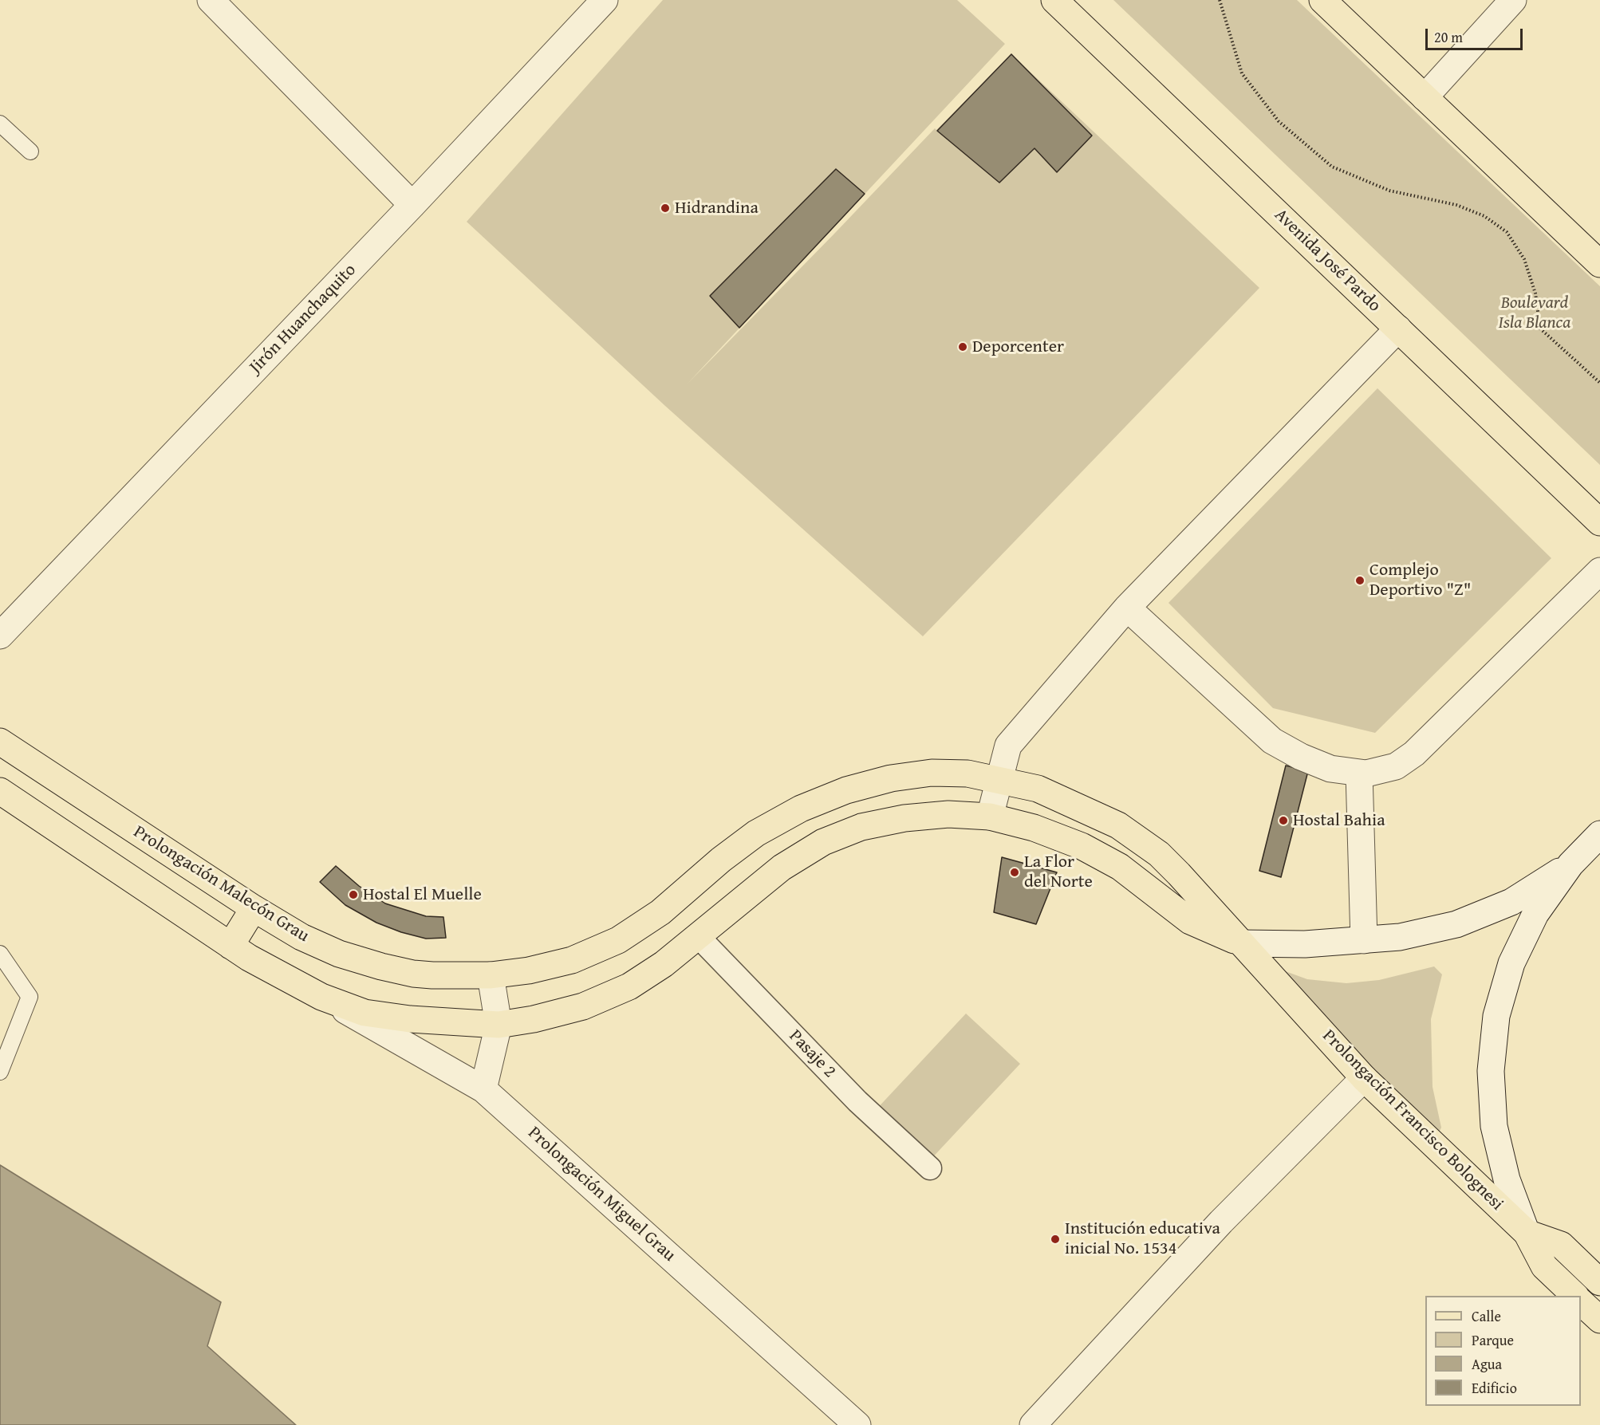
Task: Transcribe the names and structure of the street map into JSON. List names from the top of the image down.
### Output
{
  "streets": {
    "main road": ["Avenida José Pardo", "Prolongación Malecón Grau", "Prolongación Francisco Bolognesi"],
    "street": ["Jirón Huanchaquito", "Pasaje 2", "Prolongación Miguel Grau"]
  },
  "crossings": [
    ["Prolongación Malecón Grau", "Prolongación Francisco Bolognesi"],
    ["Pasaje 2", "Prolongación Francisco Bolognesi"],
    ["Prolongación Francisco Bolognesi", "Prolongación Miguel Grau"]
  ],
  "parks": ["Boulevard Isla Blanca"],
  "places": [
    "Hidrandina",
    "Deporcenter",
    "Complejo Deportivo \"Z\"",
    "Hostal Bahia",
    "La Flor del Norte",
    "Hostal El Muelle",
    "Institución educativa inicial No. 1534"
  ],
  "legend": [
    "Calle",
    "Parque",
    "Agua",
    "Edificio"
  ],
  "scale_bar": "20 m"
}
